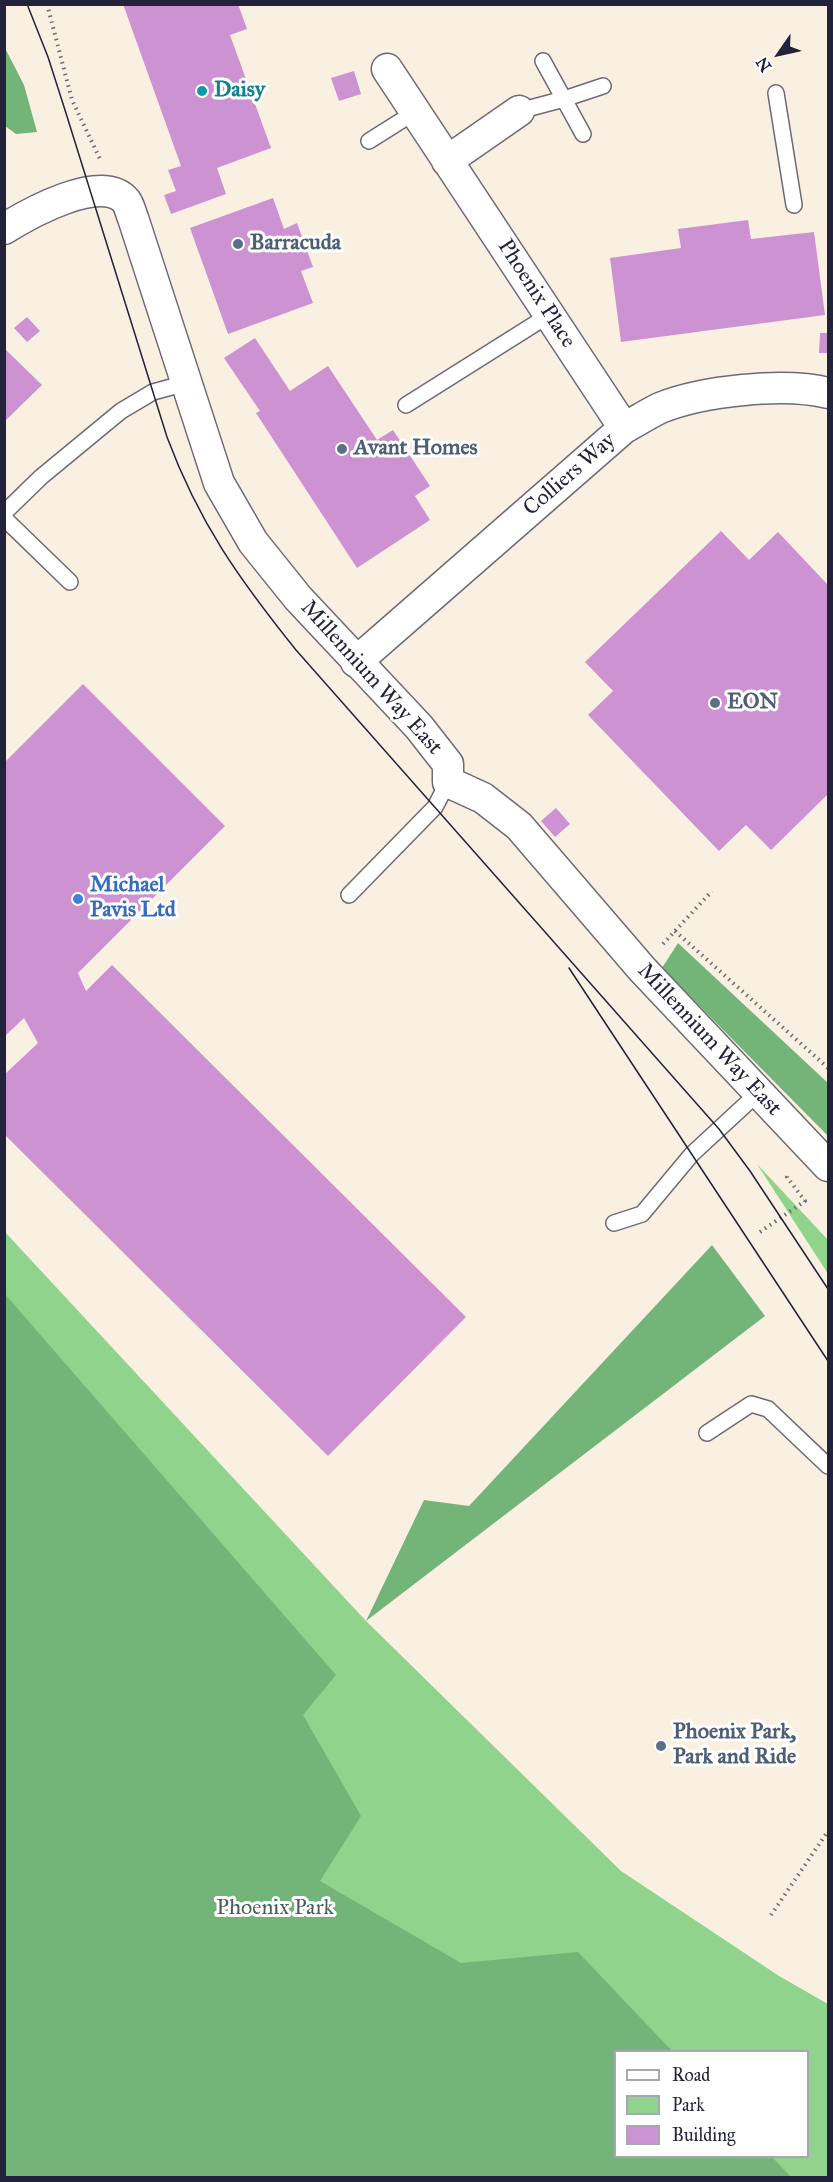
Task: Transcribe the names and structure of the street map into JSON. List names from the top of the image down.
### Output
{
  "streets": {
    "street": ["Phoenix Place", "Colliers Way", "Millennium Way East"]
  },
  "crossings": [
    ["Phoenix Place", "Colliers Way"],
    ["Colliers Way", "Millennium Way East"]
  ],
  "parks": ["Phoenix Park"],
  "places": [
    "Daisy",
    "Barracuda",
    "Avant Homes",
    "EON",
    "Michael Pavis Ltd",
    "Phoenix Park, Park and Ride"
  ],
  "legend": ["Road", "Park", "Building"],
  "north": "bottom left"
}
